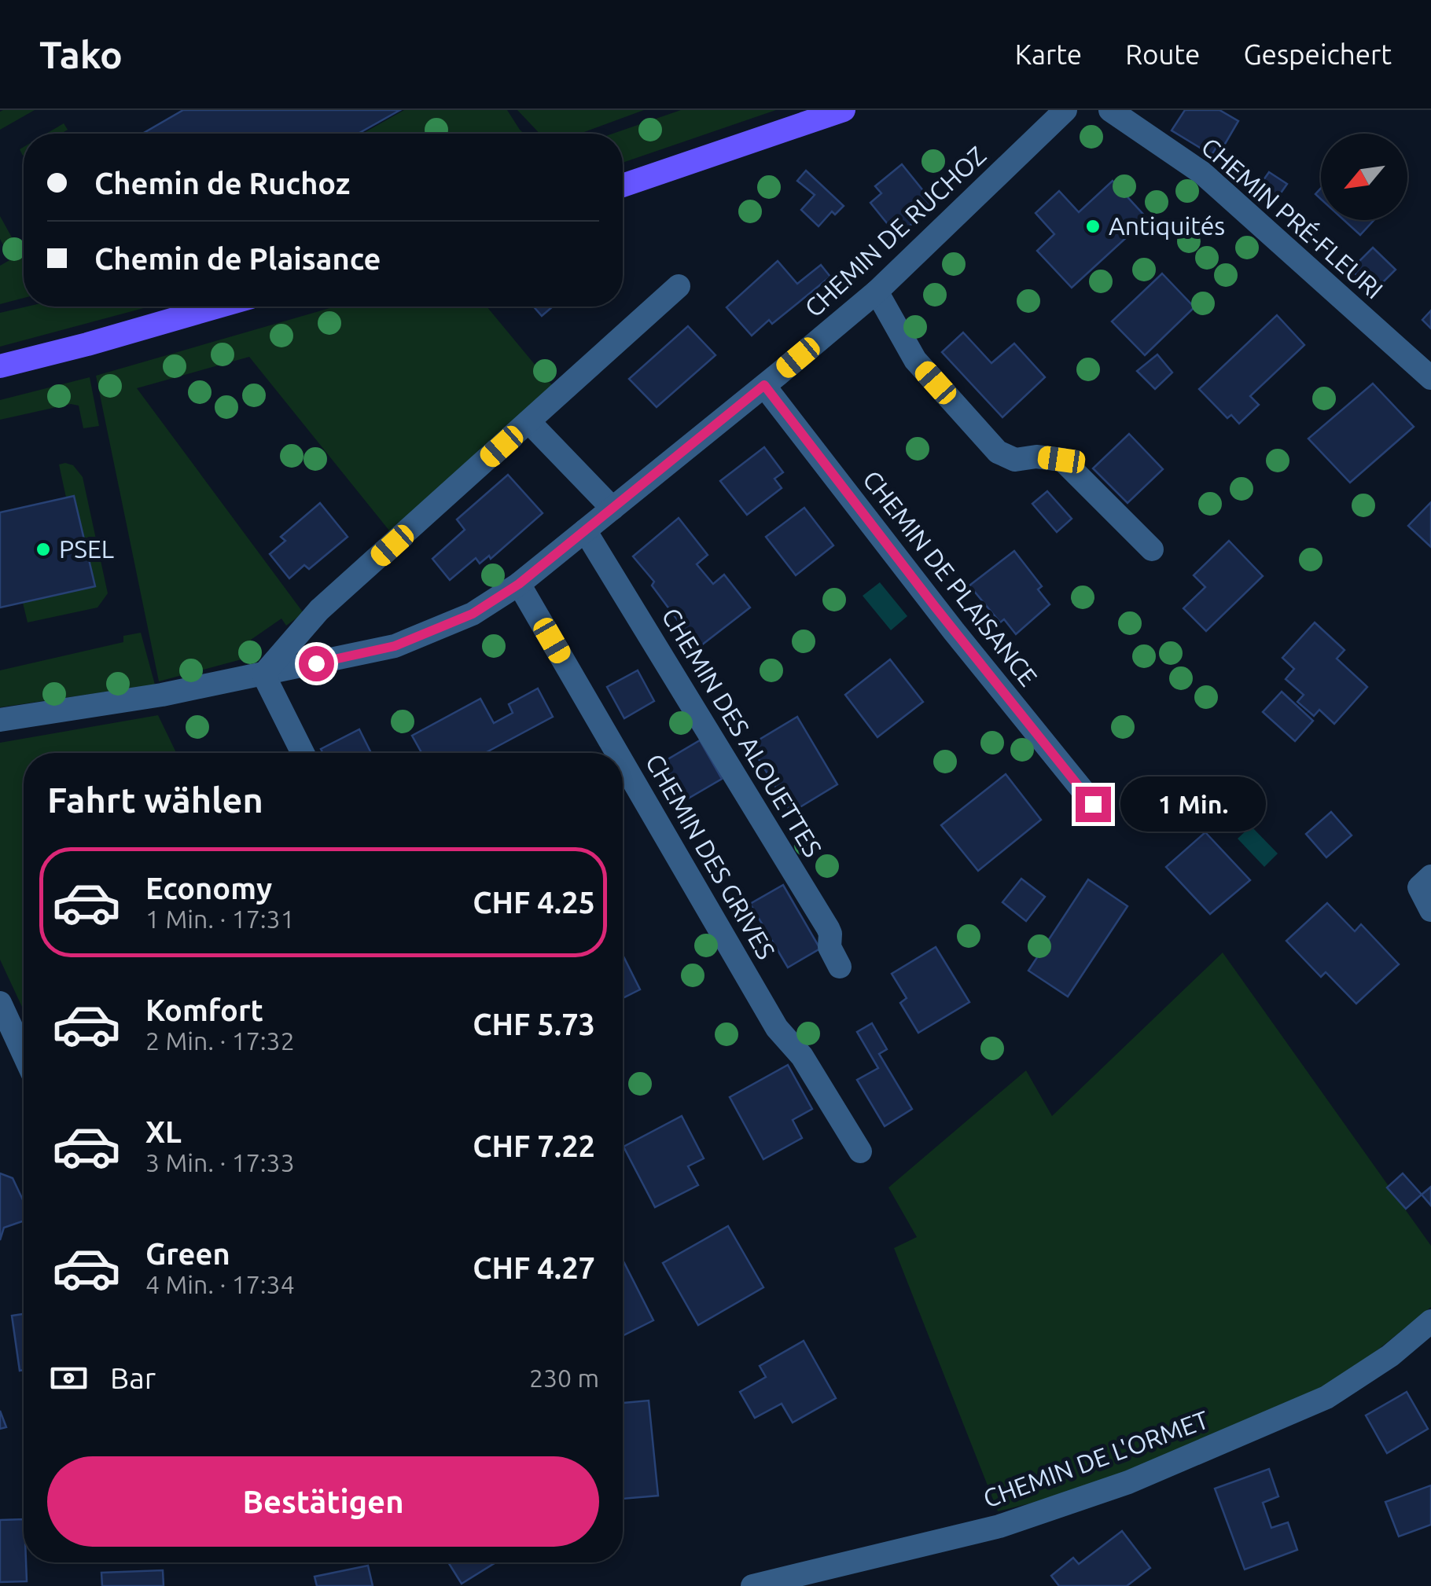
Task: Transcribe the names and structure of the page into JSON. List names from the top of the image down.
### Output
{
  "streets": {
    "street": [
      "CHEMIN PRÉ-FLEURI",
      "CHEMIN DE RUCHOZ",
      "CHEMIN DE PLAISANCE",
      "CHEMIN DES ALOUETTES",
      "CHEMIN DES GRIVES",
      "CHEMIN DE L'ORMET"
    ]
  },
  "crossings": [
    ["CHEMIN DE RUCHOZ", "CHEMIN DE PLAISANCE"],
    ["CHEMIN DE RUCHOZ", "CHEMIN DES ALOUETTES"],
    ["CHEMIN DE RUCHOZ", "CHEMIN DES GRIVES"]
  ],
  "places": ["Antiquités", "PSEL"],
  "north": "bottom left",
  "page": {
    "header": "Tako",
    "nav": ["Karte", "Route", "Gespeichert"],
    "banner": ["Chemin de Ruchoz", "Chemin de Plaisance"],
    "heading": "Fahrt wählen",
    "bubble": "1 Min.",
    "list": [
      {
        "name": "Economy",
        "note": "1 Min. · 17:31",
        "value": "CHF 4.25"
      },
      {
        "name": "Komfort",
        "note": "2 Min. · 17:32",
        "value": "CHF 5.73"
      },
      {
        "name": "XL",
        "note": "3 Min. · 17:33",
        "value": "CHF 7.22"
      },
      {
        "name": "Green",
        "note": "4 Min. · 17:34",
        "value": "CHF 4.27"
      }
    ],
    "pay": ["Bar", "230 m"],
    "buttons": "Bestätigen"
  }
}
